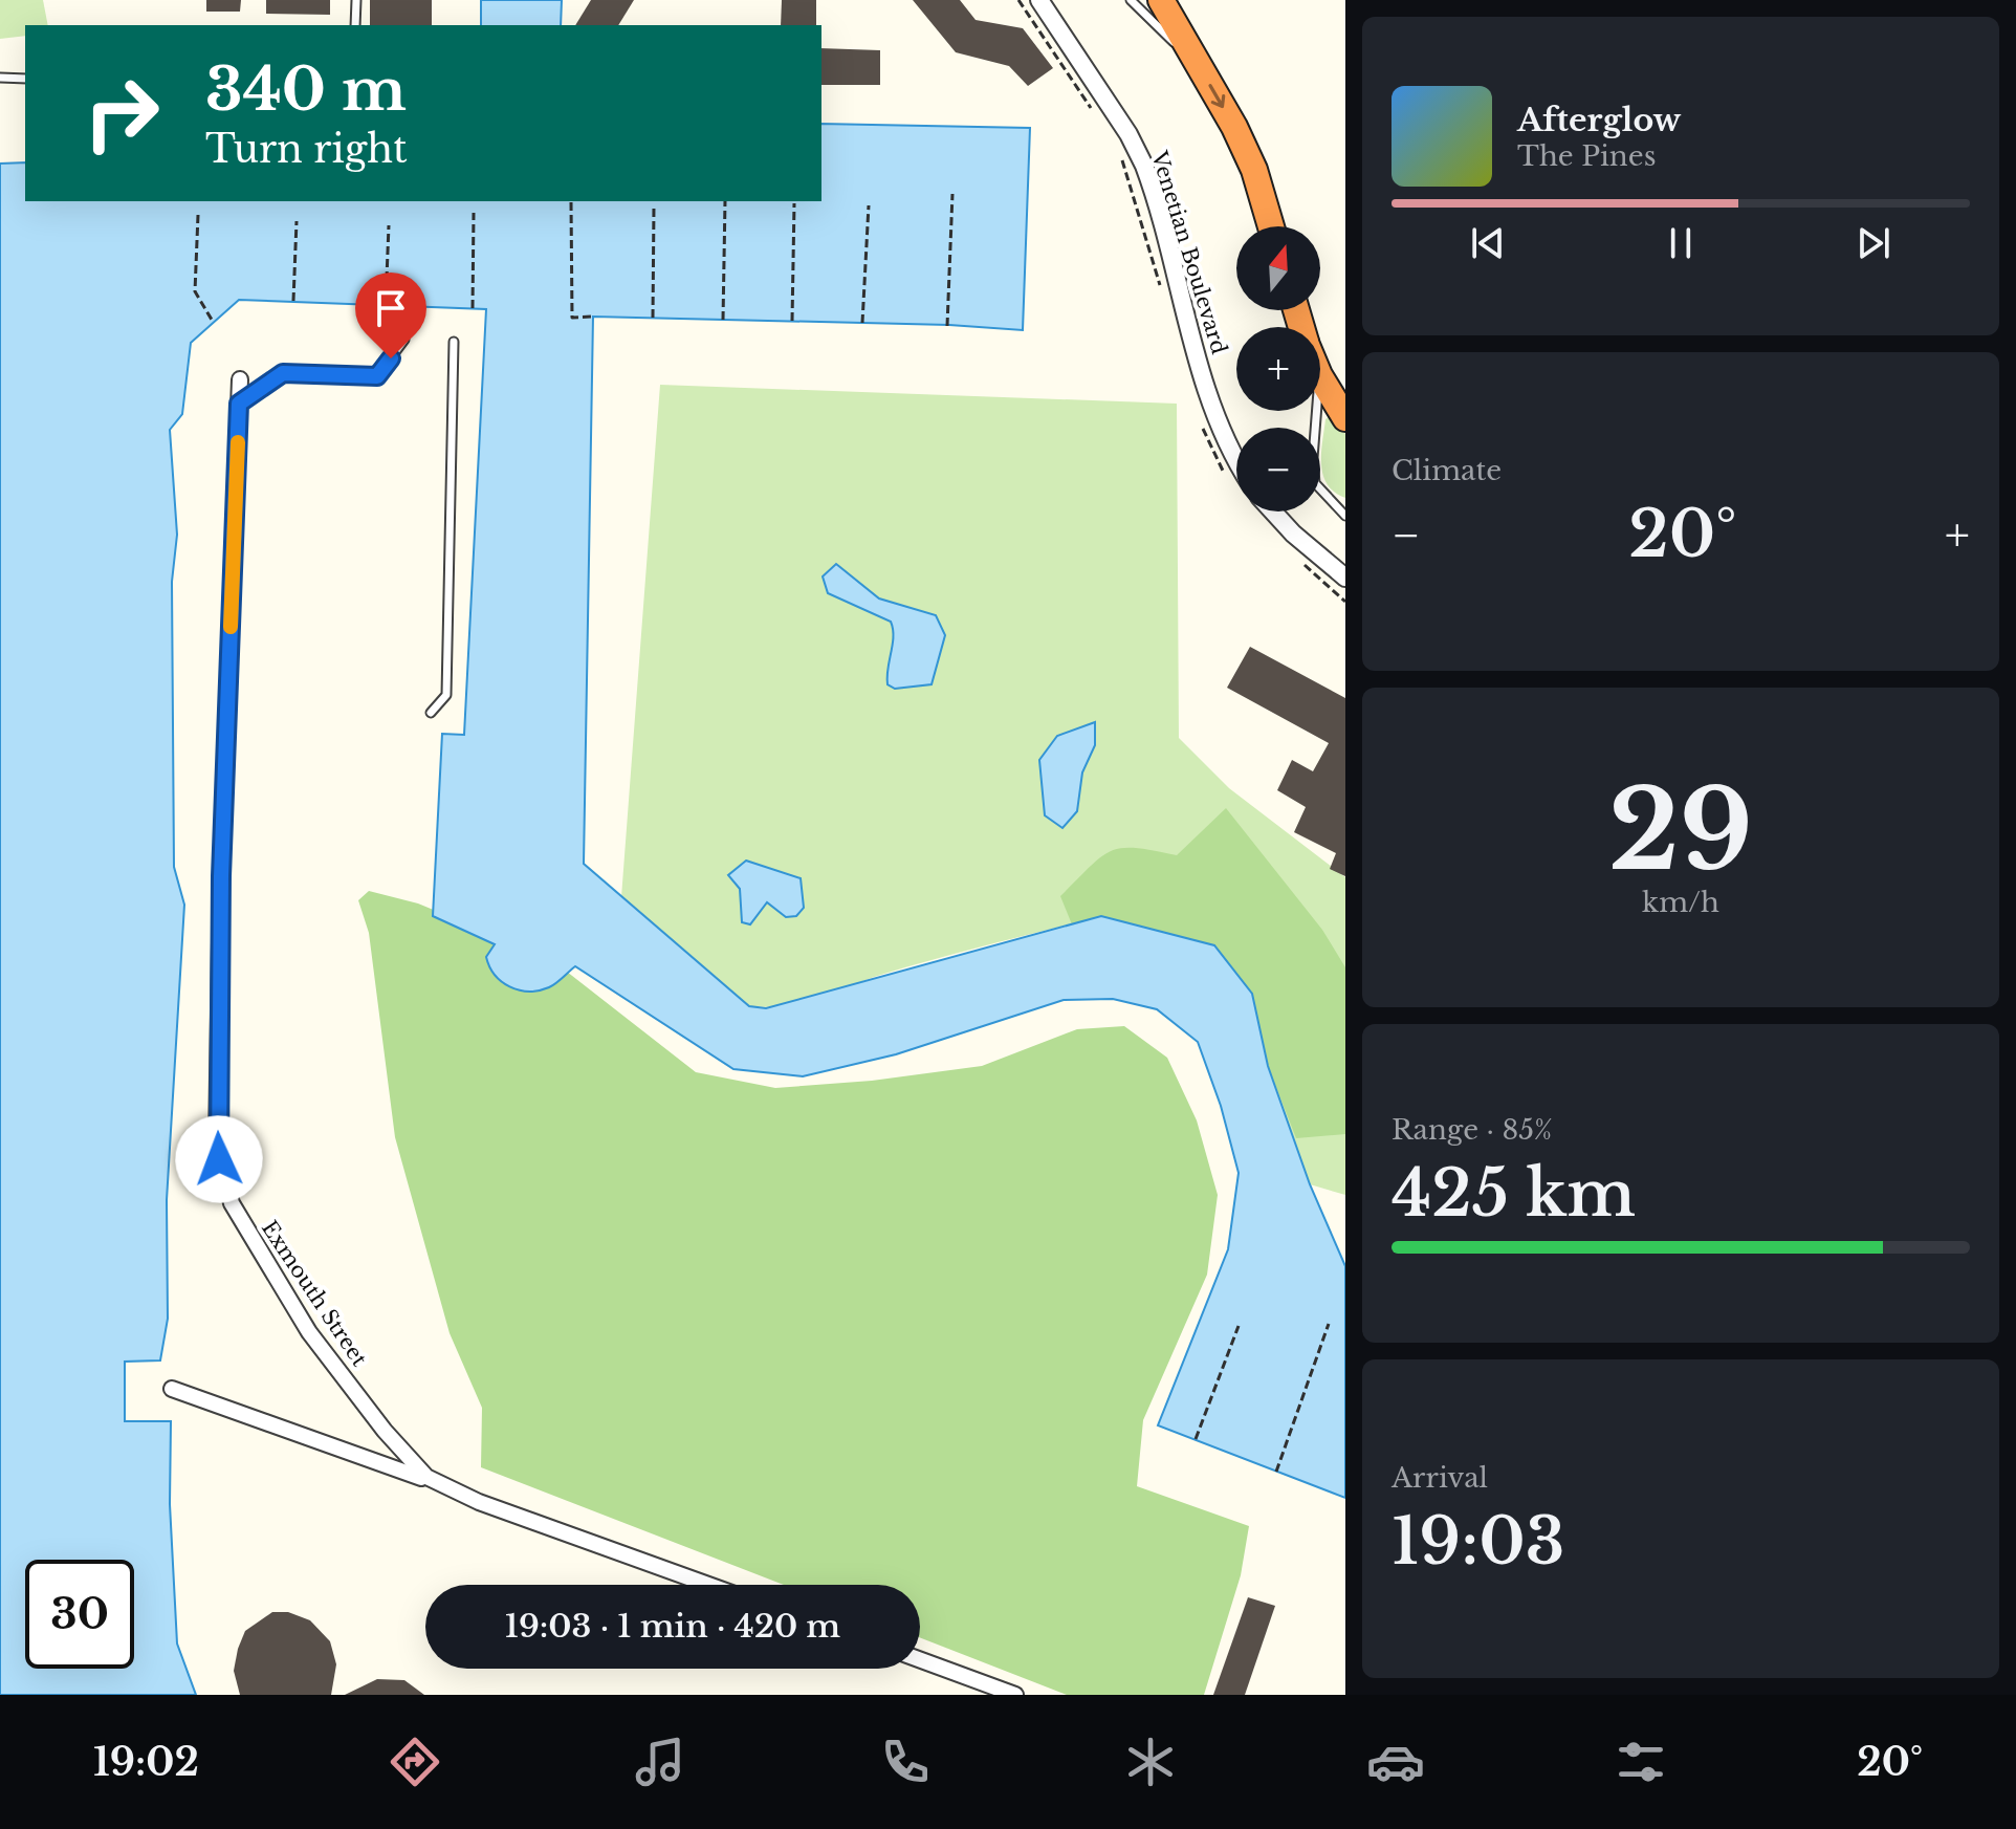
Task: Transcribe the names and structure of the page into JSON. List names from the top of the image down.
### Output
{
  "streets": {
    "street": ["Venetian Boulevard", "Exmouth Street"]
  },
  "north": "top",
  "page": {
    "turn": ["340 m", "Turn right"],
    "song": ["Afterglow", "The Pines"],
    "map_buttons": ["+", "−"],
    "tile": [
      "Climate",
      ["29", "km/h"],
      ["Range · 85%", "425 km"],
      ["Arrival", "19:03"]
    ],
    "heat": ["−", "20°", "+"],
    "limit": "30",
    "trip": "19:03 · 1 min · 420 m",
    "tabs": ["19:02", "20°"]
  }
}
